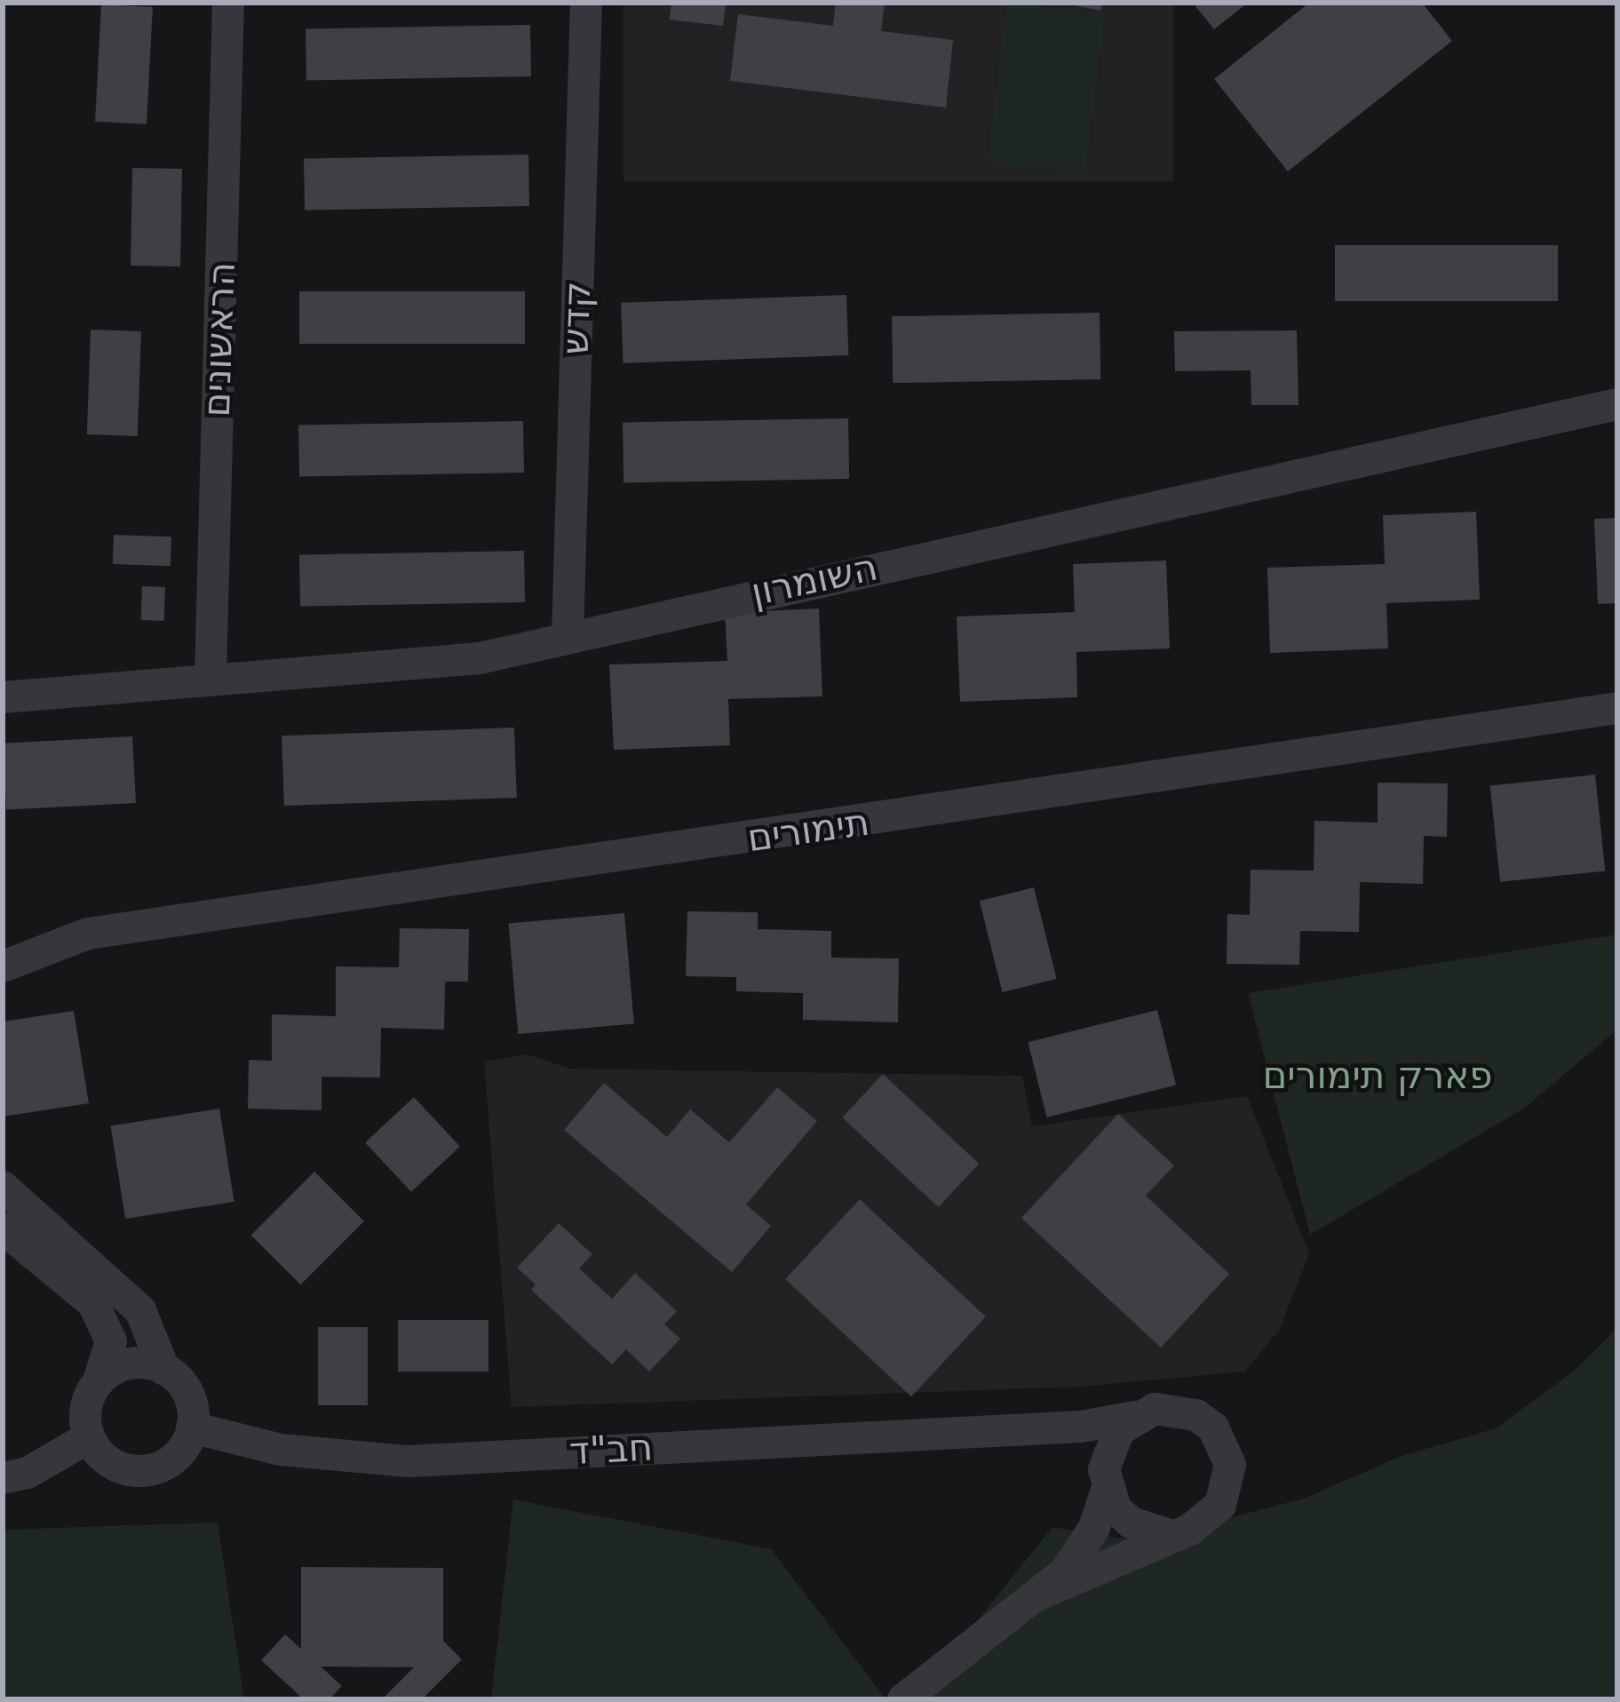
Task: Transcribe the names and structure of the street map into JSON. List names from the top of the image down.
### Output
{
  "streets": {
    "street": [
      "קדש",
      "הראשונים",
      "השומרון",
      "תימורים",
      "חב\"ד"
    ]
  },
  "crossings": [
    ["קדש", "השומרון"],
    ["הראשונים", "השומרון"]
  ],
  "parks": ["פארק תימורים"]
}
